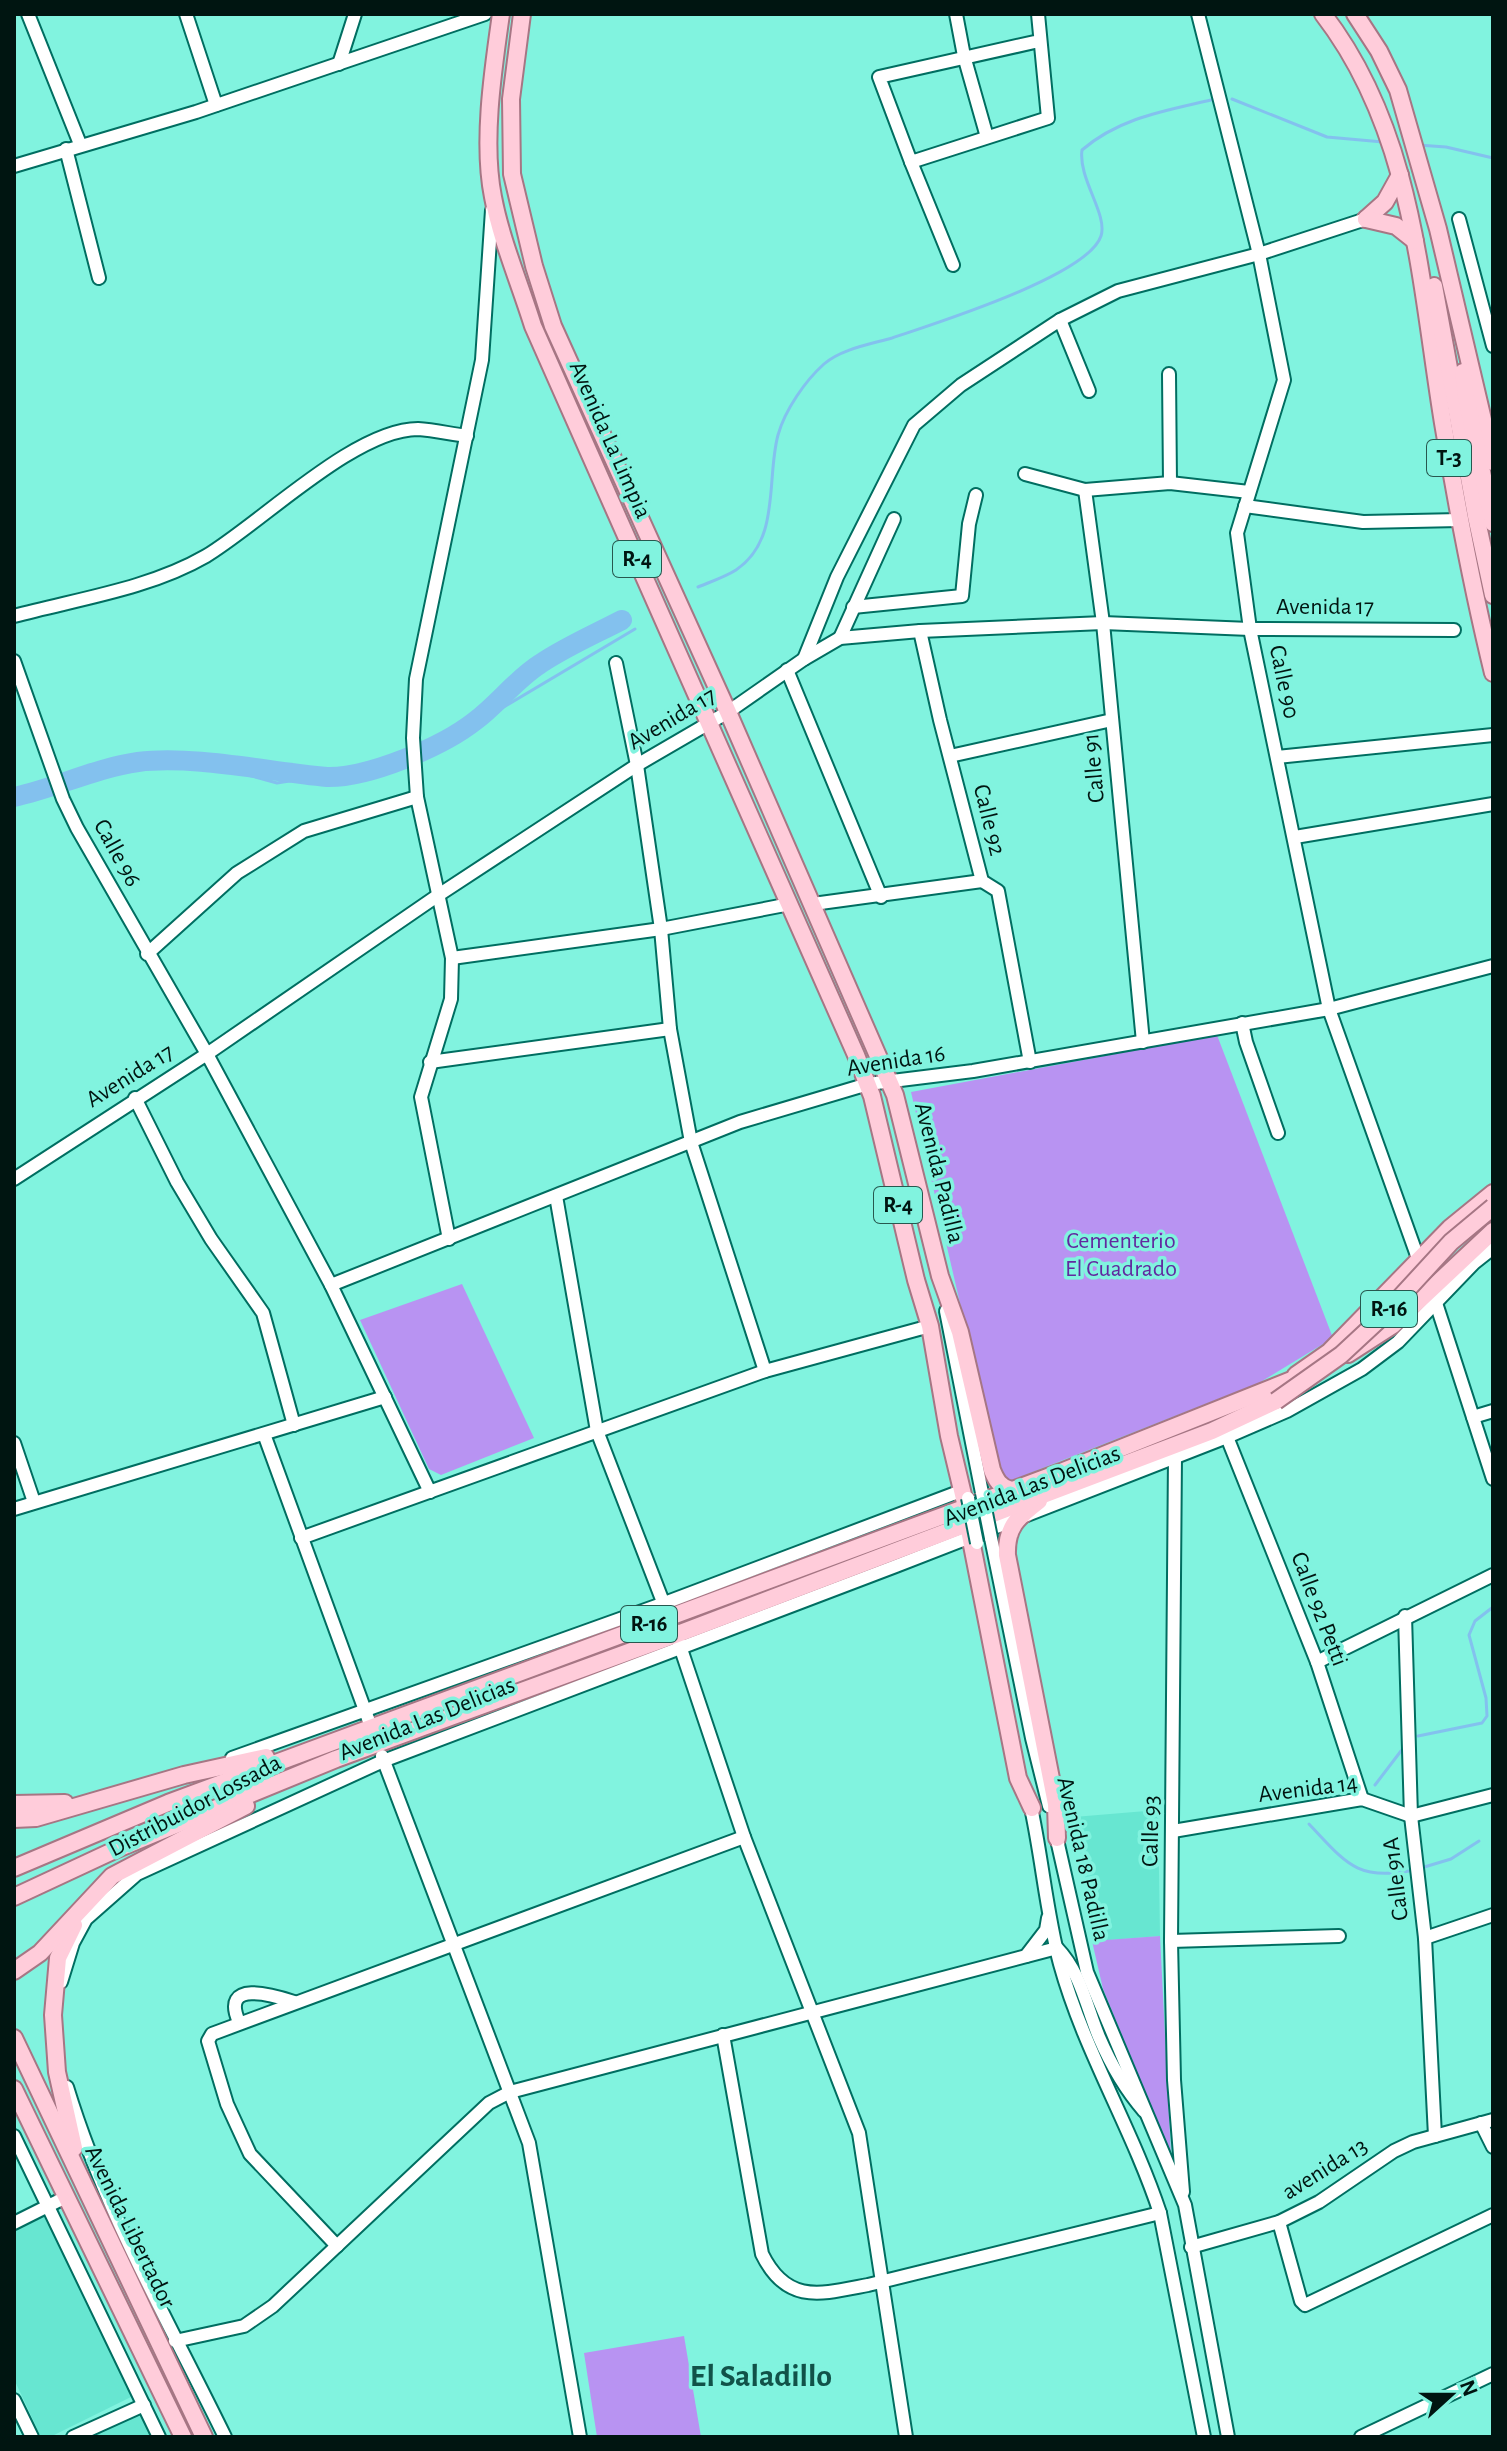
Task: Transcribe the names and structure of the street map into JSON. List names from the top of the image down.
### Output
{
  "streets": {
    "main road": [
      "Avenida La Limpia",
      "T-3",
      "R-4",
      "Avenida Padilla",
      "R-16",
      "Avenida Las Delicias",
      "Distribuidor Lossada",
      "Avenida Libertador"
    ],
    "street": [
      "Avenida 17",
      "Calle 90",
      "Calle 91",
      "Calle 92",
      "Calle 96",
      "Avenida 16",
      "Calle 92 Petti",
      "Avenida 14",
      "Calle 93",
      "Avenida 18 Padilla",
      "Calle 91A",
      "avenida 13"
    ]
  },
  "crossings": [
    ["Avenida La Limpia", "Avenida 17"],
    ["Avenida La Limpia", "Avenida 16"],
    ["Avenida La Limpia", "Avenida Padilla"],
    ["Avenida 17", "Calle 90"],
    ["Avenida 17", "Calle 91"],
    ["Avenida 17", "Calle 92"],
    ["Avenida 17", "Calle 96"],
    ["Calle 90", "Avenida 16"],
    ["Calle 90", "R-16"],
    ["Calle 91", "Avenida 16"],
    ["Calle 92", "Avenida 16"],
    ["Calle 96", "Avenida 16"],
    ["Avenida 16", "Avenida Padilla"],
    ["Avenida Padilla", "Avenida Las Delicias"],
    ["Avenida Padilla", "Avenida 18 Padilla"],
    ["R-16", "Avenida Las Delicias"],
    ["R-16", "Calle 92 Petti"],
    ["Avenida Las Delicias", "Calle 92 Petti"],
    ["Avenida Las Delicias", "Distribuidor Lossada"],
    ["Avenida Las Delicias", "Calle 93"],
    ["Calle 92 Petti", "Avenida 14"],
    ["Avenida 14", "Calle 93"],
    ["Avenida 14", "Calle 91A"],
    ["Calle 93", "Avenida 18 Padilla"],
    ["Avenida 18 Padilla", "avenida 13"],
    ["Calle 91A", "avenida 13"]
  ],
  "districts": ["El Saladillo"],
  "parks": ["Cementerio El Cuadrado"],
  "north": "right"
}
